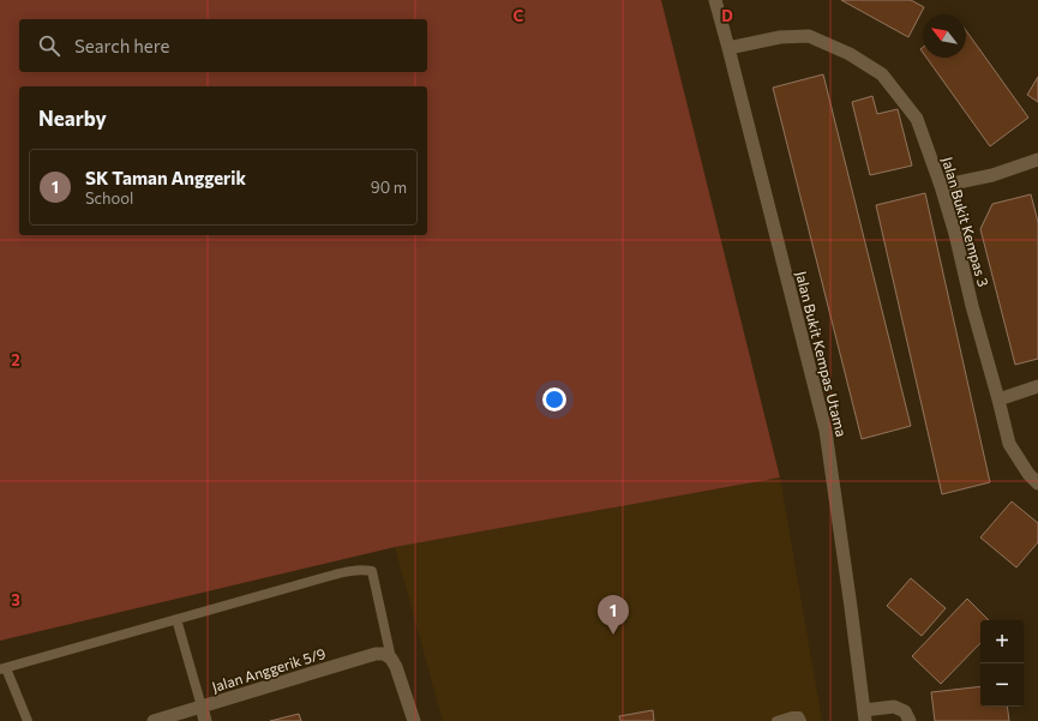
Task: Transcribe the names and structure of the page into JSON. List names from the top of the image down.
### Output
{
  "streets": {
    "street": ["Jalan Bukit Kempas 3", "Jalan Bukit Kempas Utama", "Jalan Anggerik 5/9"]
  },
  "crossings": [
    ["Jalan Bukit Kempas 3", "Jalan Bukit Kempas Utama"]
  ],
  "north": "top left",
  "page": {
    "search": "Search here",
    "heading": "Nearby",
    "list": [
      {
        "mark": "1",
        "name": "SK Taman Anggerik",
        "note": "School",
        "value": "90 m"
      }
    ],
    "pins": "1",
    "map_buttons": ["+", "−"]
  },
  "grid": {
    "columns": ["C", "D"],
    "rows": ["2", "3"]
  }
}
